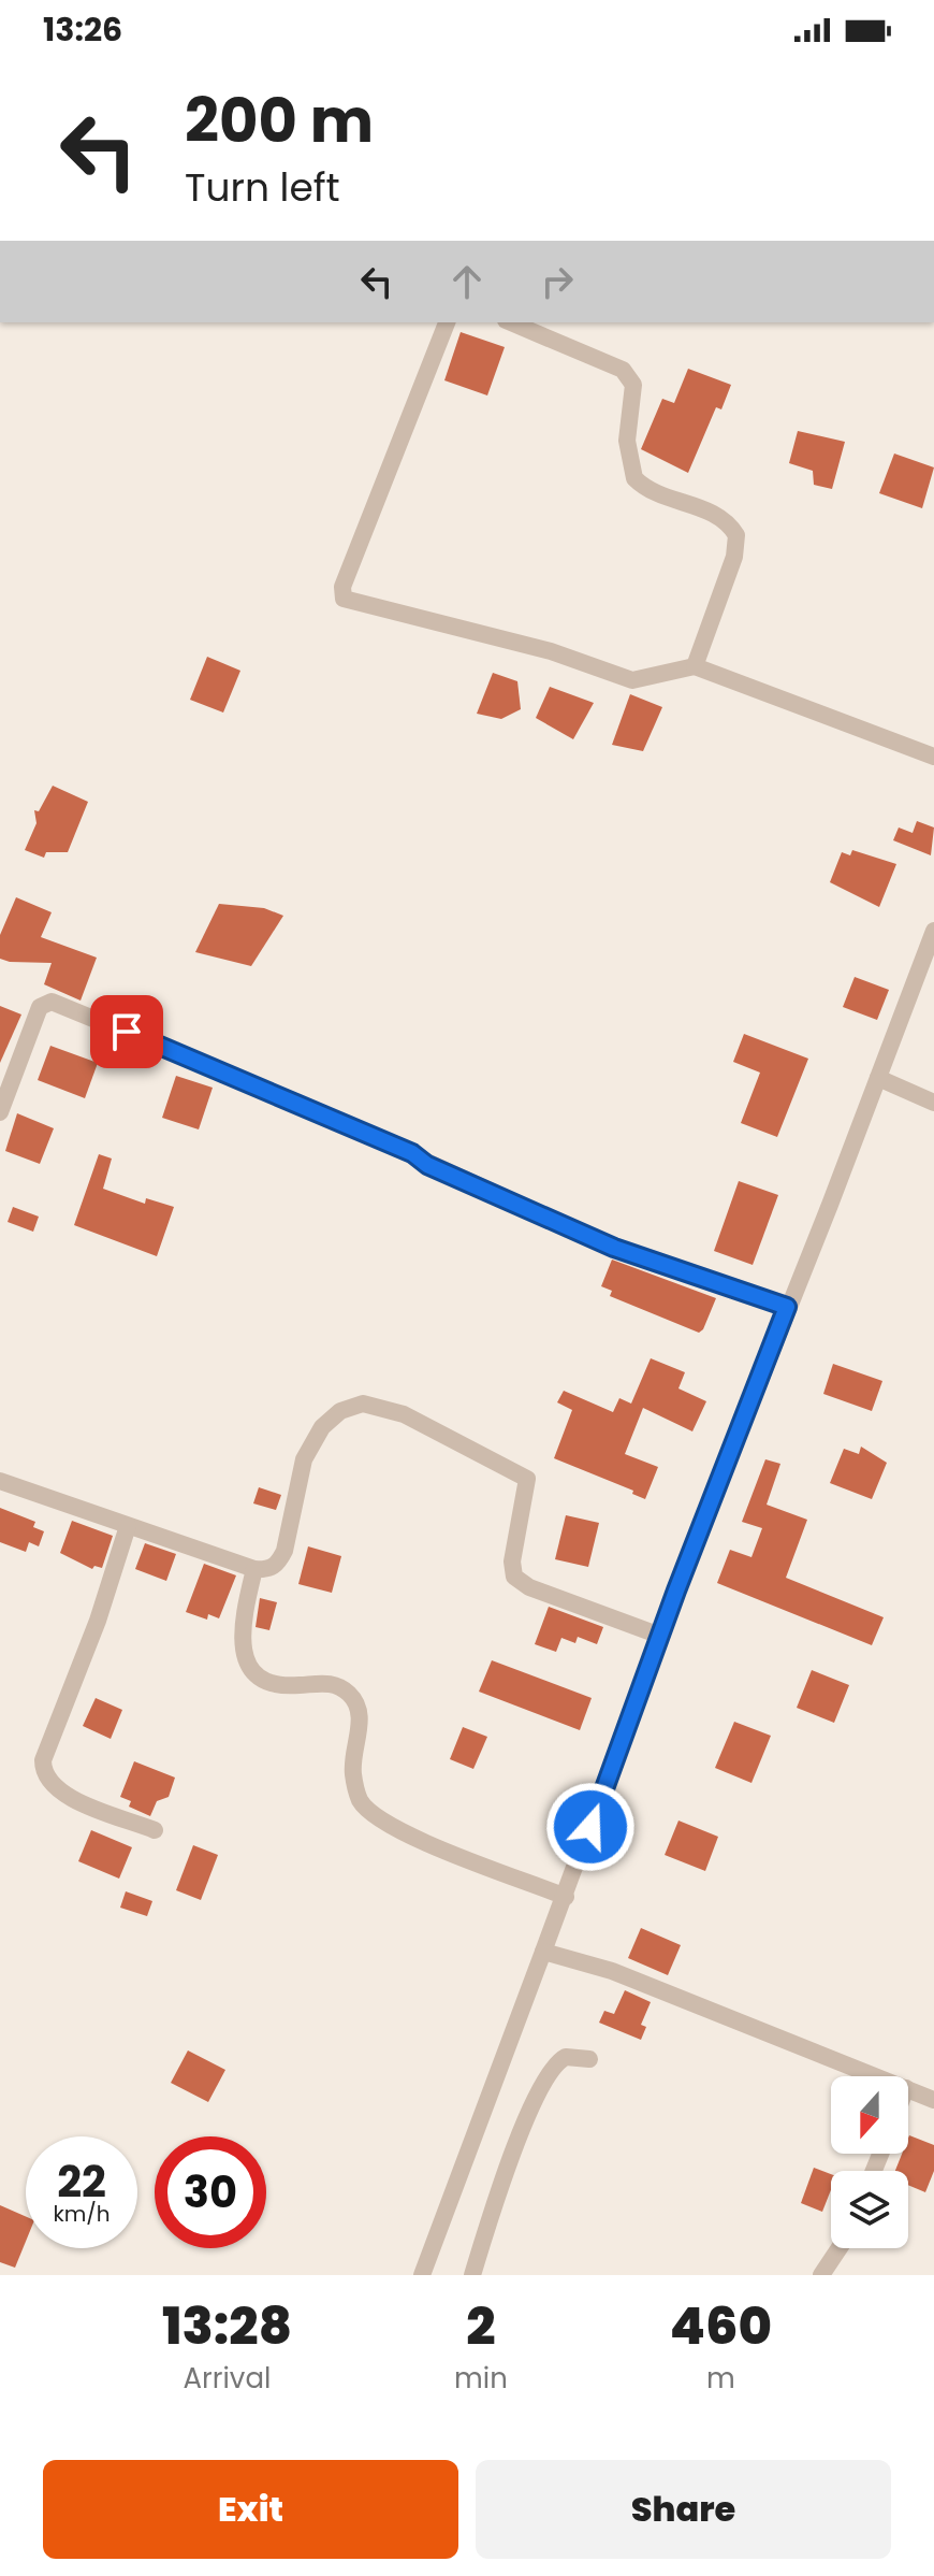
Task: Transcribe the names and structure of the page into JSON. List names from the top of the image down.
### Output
{
  "north": "bottom",
  "page": {
    "status": "13:26",
    "turn": ["200 m", "Turn left"],
    "speed": "22 km/h",
    "limit": "30",
    "eta": [
      "13:28",
      "Arrival",
      "2",
      "min",
      "460",
      "m"
    ],
    "buttons": ["Exit", "Share"]
  }
}
